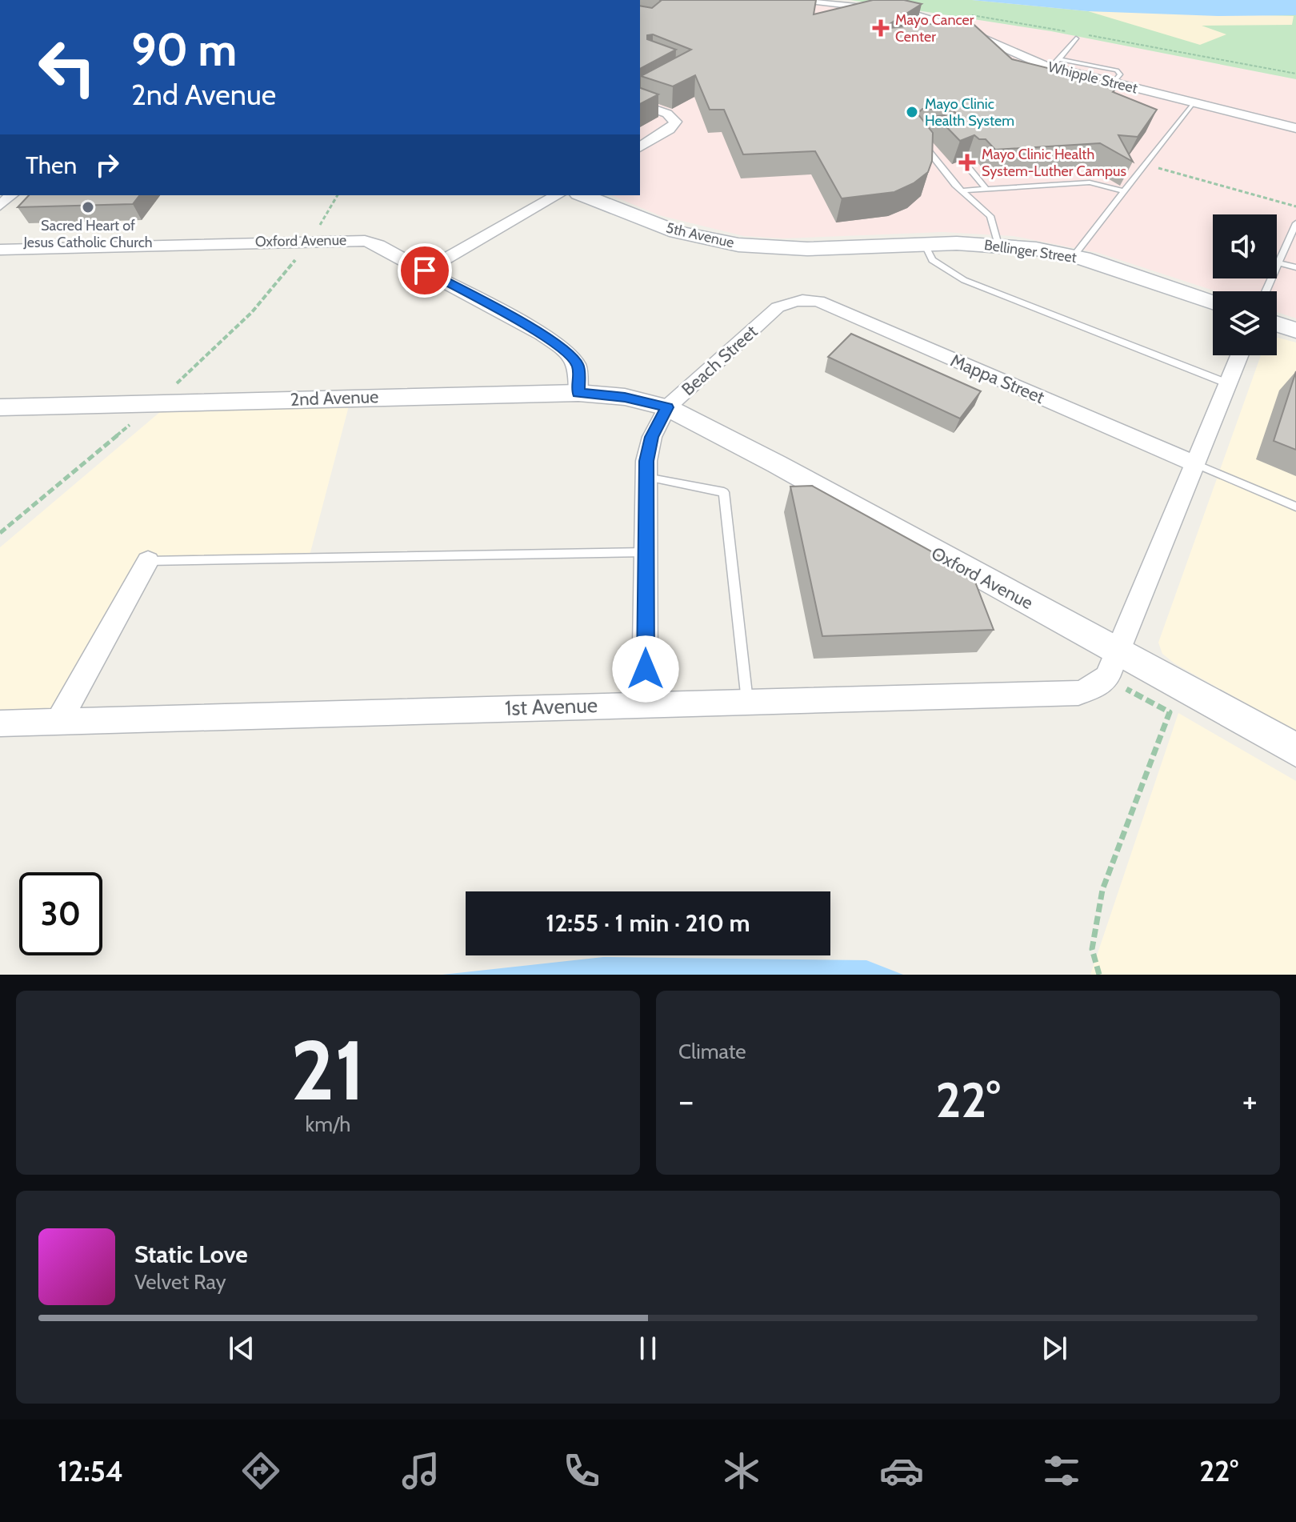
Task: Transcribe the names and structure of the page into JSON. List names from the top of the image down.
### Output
{
  "streets": {
    "main road": ["5th Avenue", "Bellinger Street"],
    "street": [
      "Whipple Street",
      "Oxford Avenue",
      "Beach Street",
      "Mappa Street",
      "2nd Avenue",
      "1st Avenue"
    ]
  },
  "crossings": [
    ["5th Avenue", "Bellinger Street"],
    ["Oxford Avenue", "Beach Street"],
    ["Oxford Avenue", "2nd Avenue"],
    ["Oxford Avenue", "1st Avenue"],
    ["Beach Street", "Mappa Street"],
    ["Beach Street", "2nd Avenue"],
    ["Beach Street", "1st Avenue"],
    ["Mappa Street", "1st Avenue"]
  ],
  "places": {
    "health": ["Mayo Cancer Center", "Mayo Clinic Health System-Luther Campus"],
    "other": ["Mayo Clinic Health System", "Sacred Heart of Jesus Catholic Church"]
  },
  "page": {
    "turn": ["90 m", "2nd Avenue"],
    "then": "Then",
    "limit": "30",
    "trip": "12:55 · 1 min · 210 m",
    "tile": [
      ["21", "km/h"],
      "Climate"
    ],
    "heat": ["−", "22°", "+"],
    "song": ["Static Love", "Velvet Ray"],
    "tabs": ["12:54", "22°"]
  }
}
